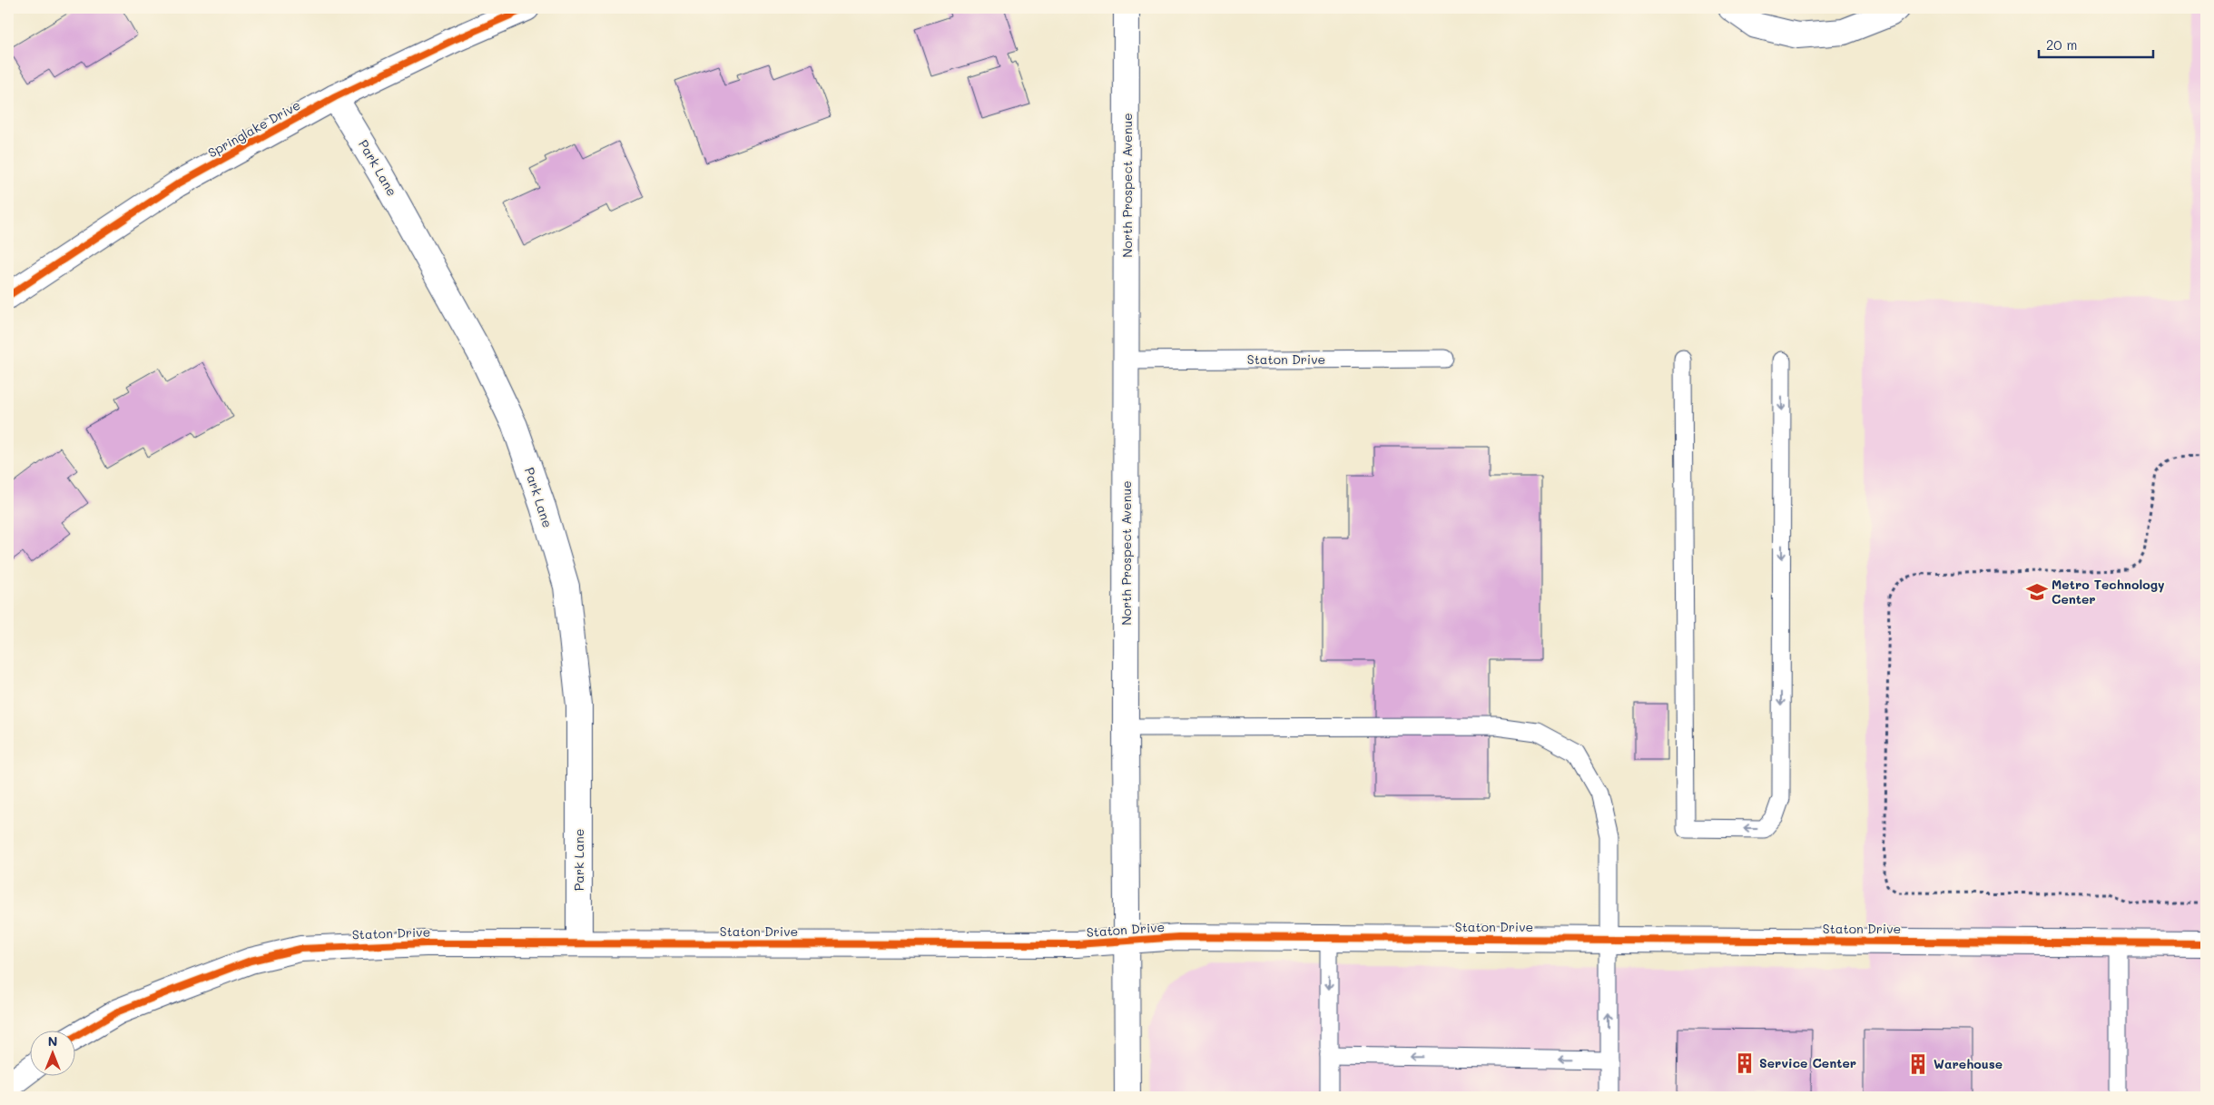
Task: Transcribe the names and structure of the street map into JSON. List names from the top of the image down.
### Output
{
  "streets": {
    "street": [
      "Springlake Drive",
      "Park Lane",
      "North Prospect Avenue",
      "Staton Drive"
    ]
  },
  "crossings": [
    ["Springlake Drive", "Park Lane"],
    ["Park Lane", "Staton Drive"],
    ["North Prospect Avenue", "Staton Drive"]
  ],
  "places": {
    "school or university": ["Metro Technology Center"],
    "building": ["Service Center", "Warehouse"]
  },
  "scale_bar": "20 m",
  "north": "top"
}
